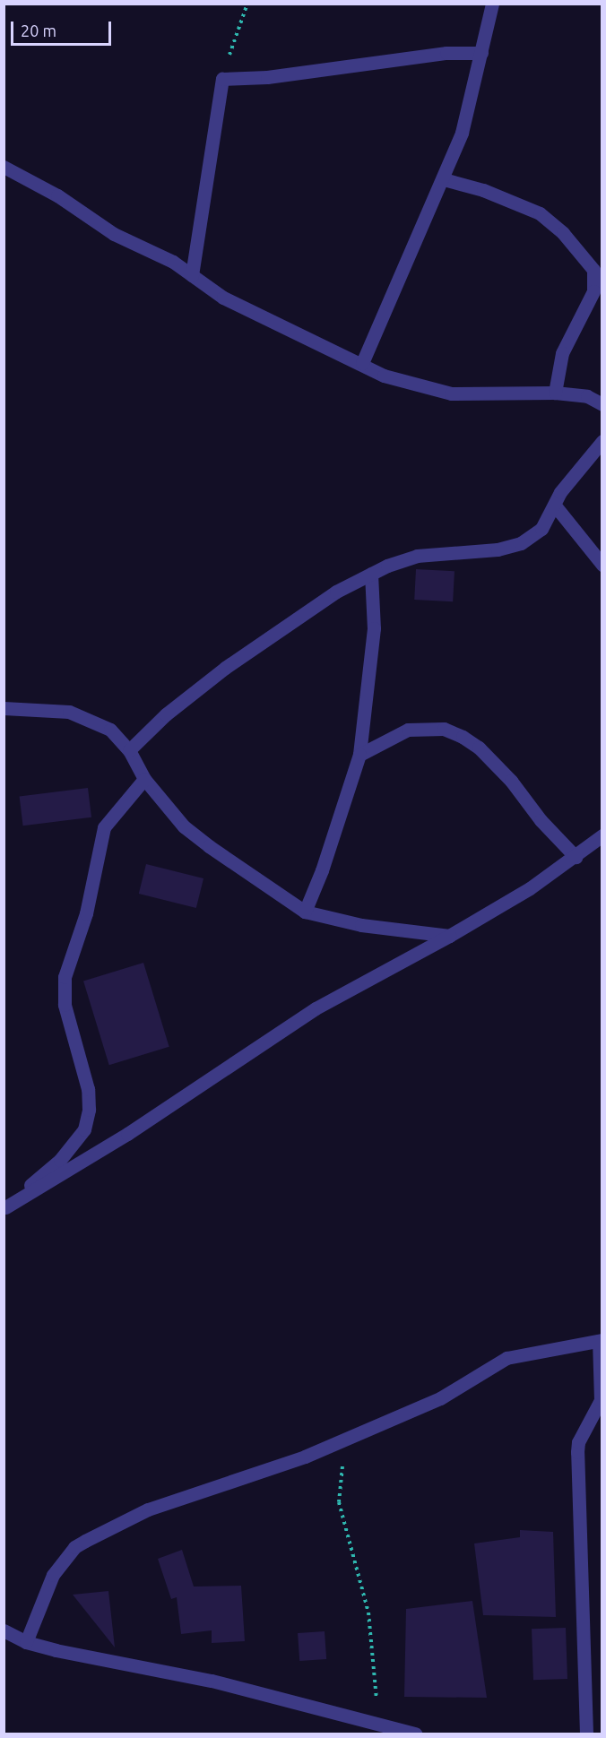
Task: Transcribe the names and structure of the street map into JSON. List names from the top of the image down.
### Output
{
  "scale_bar": "20 m"
}
